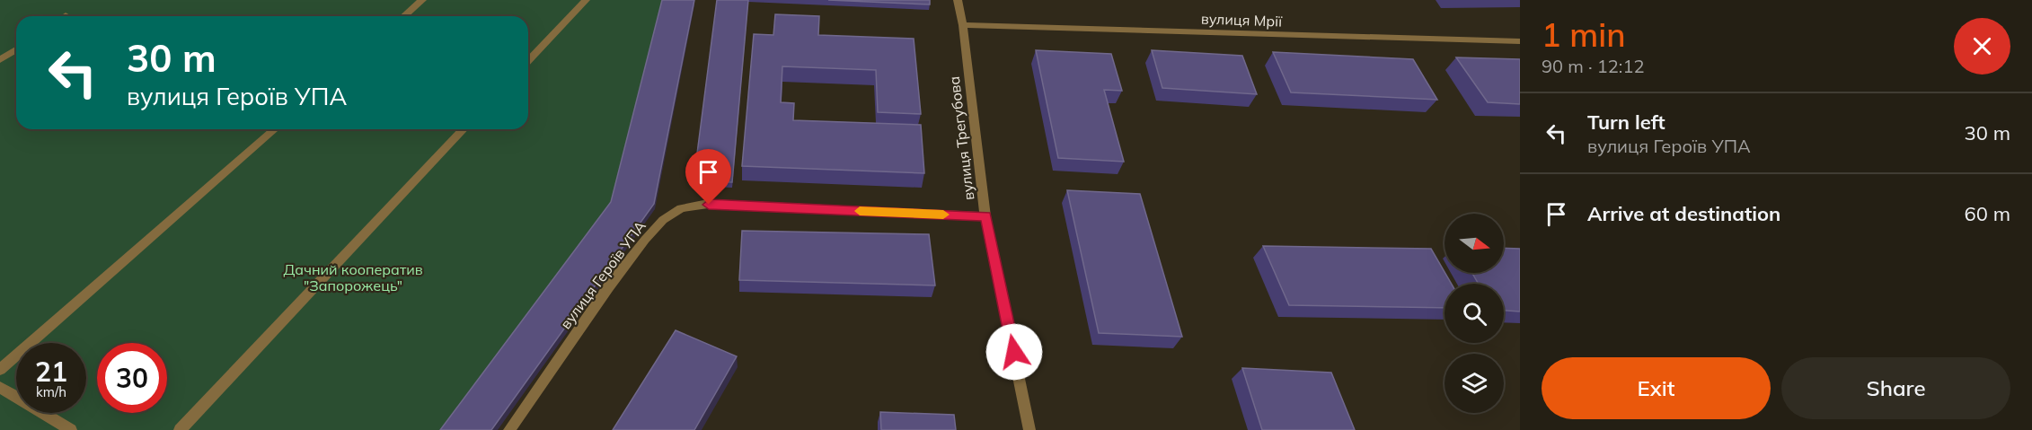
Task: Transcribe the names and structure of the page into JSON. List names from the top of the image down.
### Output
{
  "streets": {
    "street": ["вулиця Мрії", "вулиця Трегубова", "вулиця Героїв УПА"]
  },
  "crossings": [
    ["вулиця Мрії", "вулиця Трегубова"],
    ["вулиця Трегубова", "вулиця Героїв УПА"]
  ],
  "parks": ["Дачний кооператив \"Запорожець\""],
  "north": "right",
  "page": {
    "heading": ["1 min", "90 m · 12:12"],
    "turn": ["30 m", "вулиця Героїв УПА"],
    "list": [
      {
        "name": "Turn left",
        "note": "вулиця Героїв УПА",
        "value": "30 m"
      },
      {
        "name": "Arrive at destination",
        "value": "60 m"
      }
    ],
    "speed": "21 km/h",
    "limit": "30",
    "buttons": ["Exit", "Share"]
  }
}
